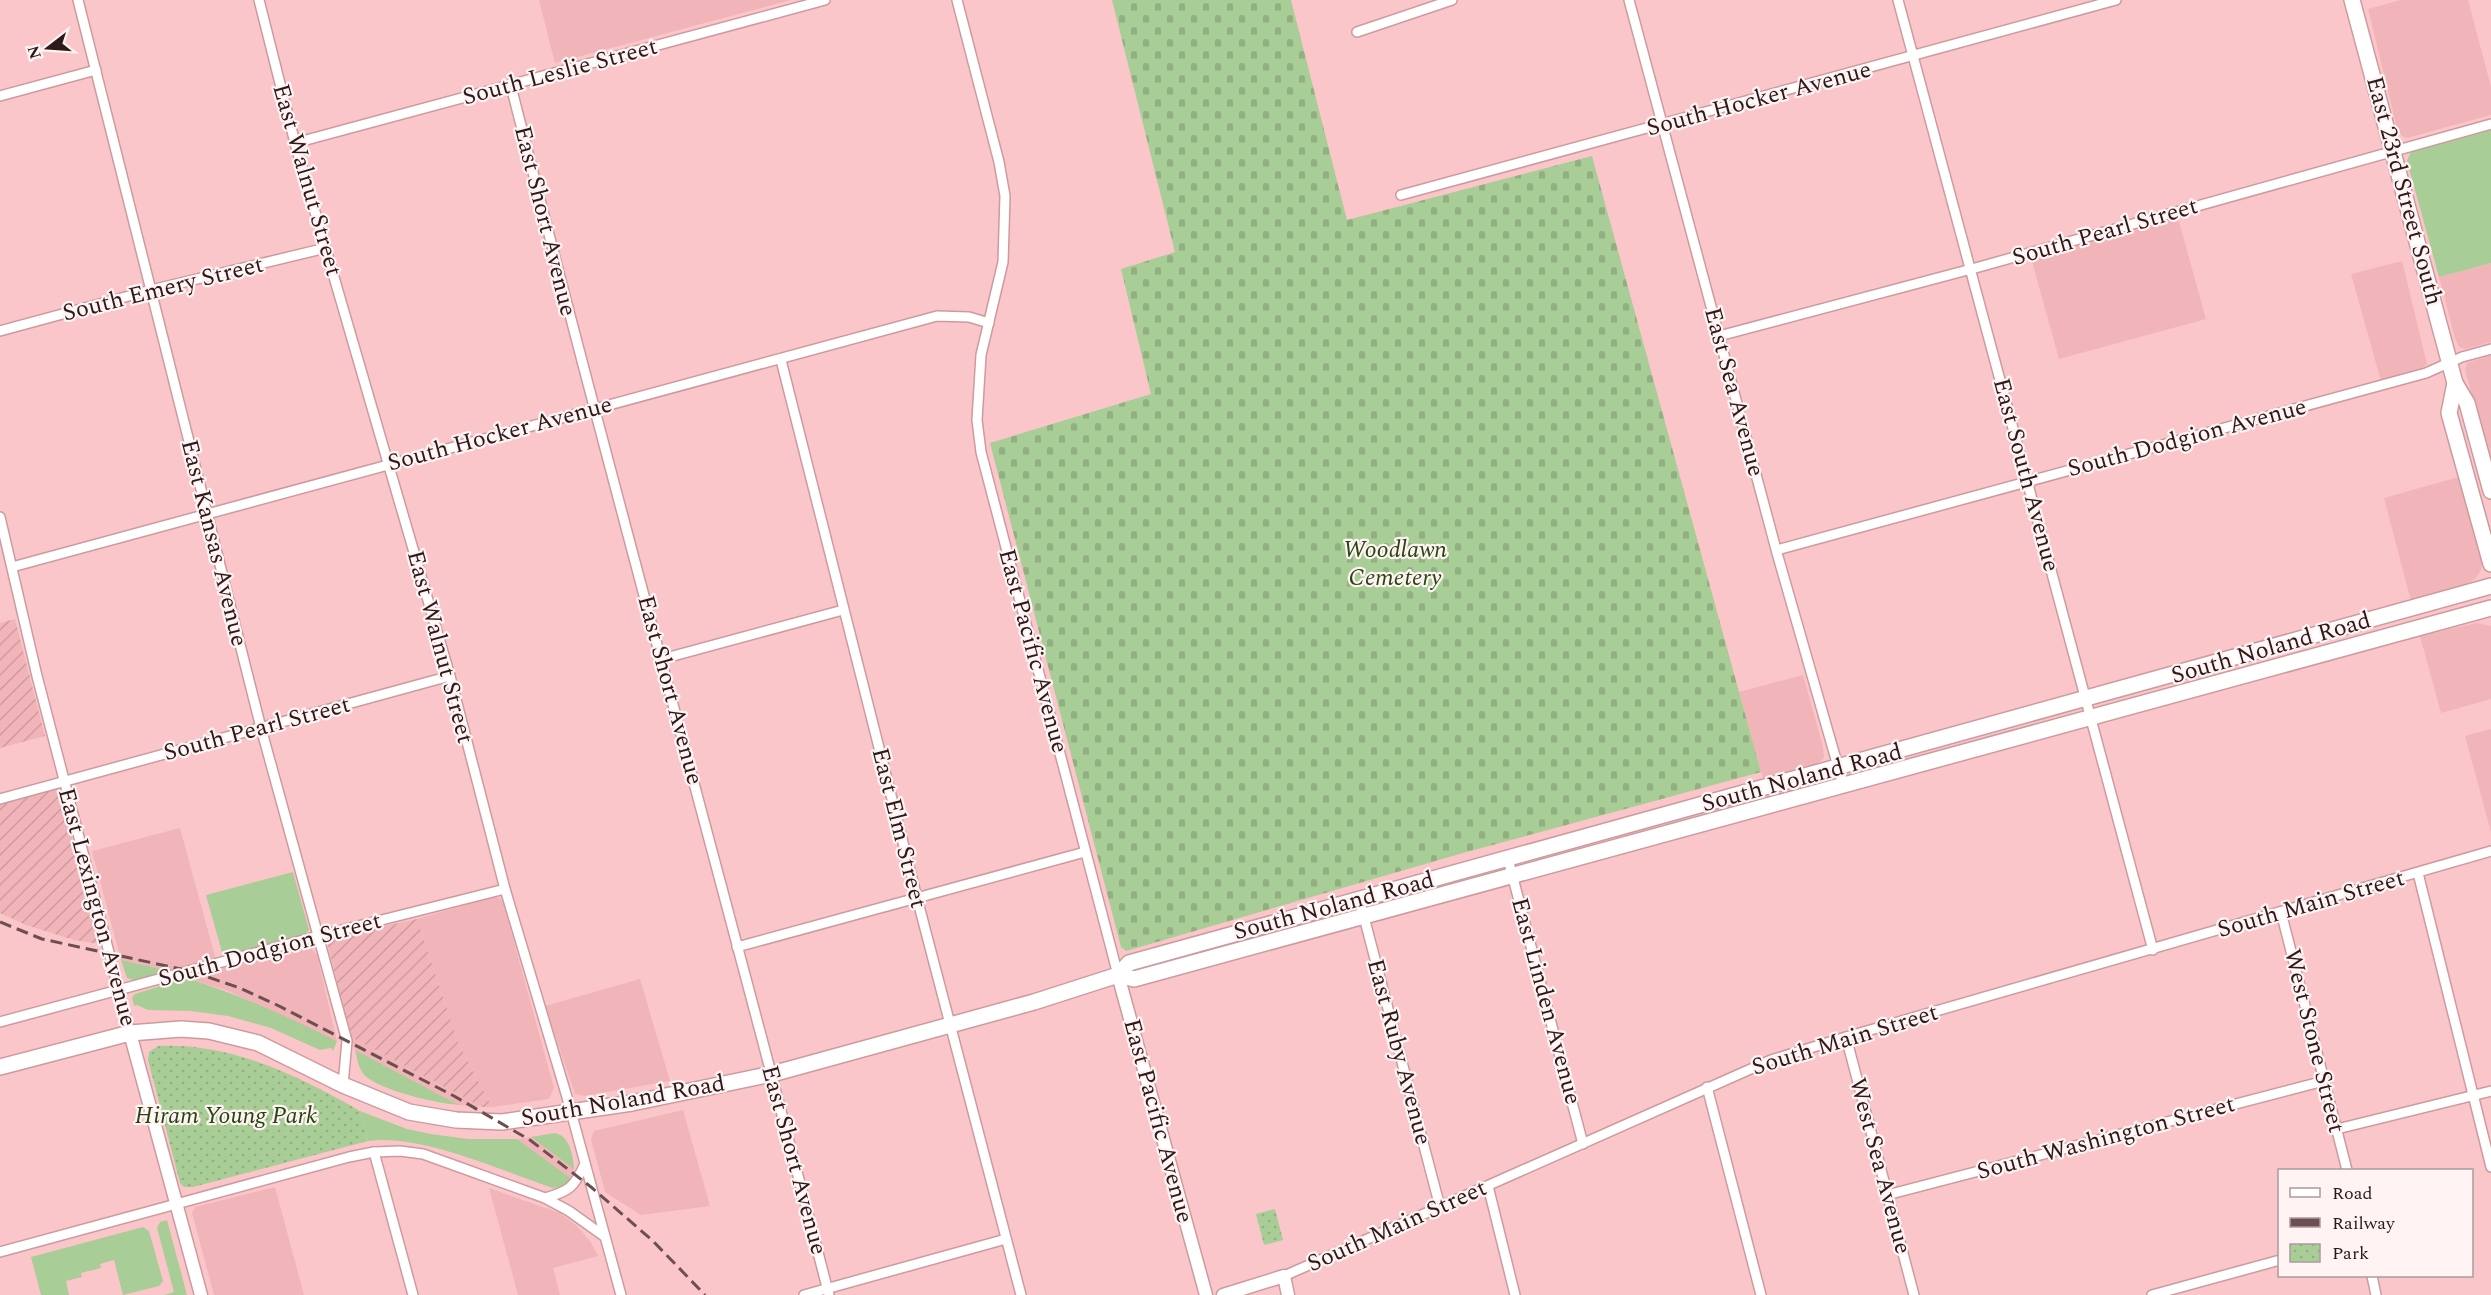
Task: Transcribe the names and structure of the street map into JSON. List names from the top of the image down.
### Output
{
  "streets": {
    "main road": ["East 23rd Street South", "South Noland Road"],
    "street": [
      "South Leslie Street",
      "South Hocker Avenue",
      "East Walnut Street",
      "East Short Avenue",
      "South Pearl Street",
      "South Emery Street",
      "East Sea Avenue",
      "South Dodgion Avenue",
      "East South Avenue",
      "East Kansas Avenue",
      "East Pacific Avenue",
      "East Elm Street",
      "South Main Street",
      "East Lexington Avenue",
      "South Dodgion Street",
      "East Linden Avenue",
      "West Stone Street",
      "East Ruby Avenue",
      "South Washington Street",
      "West Sea Avenue"
    ]
  },
  "crossings": [
    ["South Leslie Street", "East Walnut Street"],
    ["South Leslie Street", "East Short Avenue"],
    ["South Hocker Avenue", "East Walnut Street"],
    ["South Hocker Avenue", "East Short Avenue"],
    ["South Hocker Avenue", "East Sea Avenue"],
    ["South Hocker Avenue", "East South Avenue"],
    ["South Hocker Avenue", "East Kansas Avenue"],
    ["South Hocker Avenue", "East Pacific Avenue"],
    ["South Hocker Avenue", "East Elm Street"],
    ["South Hocker Avenue", "East Lexington Avenue"],
    ["East Walnut Street", "South Pearl Street"],
    ["East Walnut Street", "South Emery Street"],
    ["East Walnut Street", "South Noland Road"],
    ["East Walnut Street", "South Dodgion Street"],
    ["East 23rd Street South", "South Pearl Street"],
    ["East 23rd Street South", "South Dodgion Avenue"],
    ["East Short Avenue", "South Noland Road"],
    ["South Pearl Street", "East Sea Avenue"],
    ["South Pearl Street", "East South Avenue"],
    ["South Pearl Street", "East Kansas Avenue"],
    ["South Pearl Street", "East Lexington Avenue"],
    ["South Emery Street", "East Kansas Avenue"],
    ["East Sea Avenue", "South Dodgion Avenue"],
    ["East Sea Avenue", "South Noland Road"],
    ["South Dodgion Avenue", "East South Avenue"],
    ["East South Avenue", "South Noland Road"],
    ["East South Avenue", "South Main Street"],
    ["East Kansas Avenue", "South Noland Road"],
    ["East Kansas Avenue", "South Dodgion Street"],
    ["South Noland Road", "East Pacific Avenue"],
    ["South Noland Road", "East Elm Street"],
    ["South Noland Road", "East Lexington Avenue"],
    ["South Noland Road", "East Linden Avenue"],
    ["South Noland Road", "East Ruby Avenue"],
    ["South Main Street", "East Linden Avenue"],
    ["South Main Street", "West Stone Street"],
    ["South Main Street", "East Ruby Avenue"],
    ["South Main Street", "West Sea Avenue"],
    ["East Lexington Avenue", "South Dodgion Street"],
    ["West Stone Street", "South Washington Street"],
    ["South Washington Street", "West Sea Avenue"]
  ],
  "parks": ["Woodlawn Cemetery", "Hiram Young Park"],
  "legend": ["Road", "Railway", "Park"],
  "north": "left"
}
